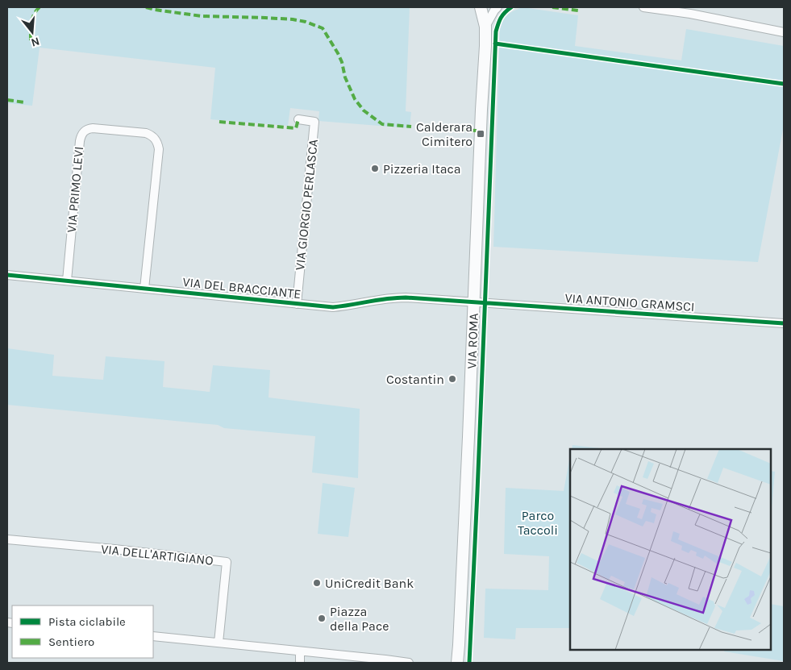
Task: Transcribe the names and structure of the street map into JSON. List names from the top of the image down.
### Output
{
  "streets": {
    "street": [
      "VIA PRIMO LEVI",
      "VIA GIORGIO PERLASCA",
      "VIA DEL BRACCIANTE",
      "VIA ANTONIO GRAMSCI",
      "VIA ROMA",
      "VIA DELL'ARTIGIANO"
    ]
  },
  "crossings": [
    ["VIA PRIMO LEVI", "VIA DEL BRACCIANTE"],
    ["VIA GIORGIO PERLASCA", "VIA DEL BRACCIANTE"],
    ["VIA DEL BRACCIANTE", "VIA ANTONIO GRAMSCI"],
    ["VIA DEL BRACCIANTE", "VIA ROMA"],
    ["VIA ANTONIO GRAMSCI", "VIA ROMA"]
  ],
  "parks": ["Parco Taccoli"],
  "places": {
    "transit": ["Calderara Cimitero"],
    "other": [
      "Pizzeria Itaca",
      "Costantin",
      "UniCredit Bank",
      "Piazza della Pace"
    ]
  },
  "legend": ["Pista ciclabile", "Sentiero"],
  "north": "bottom"
}
